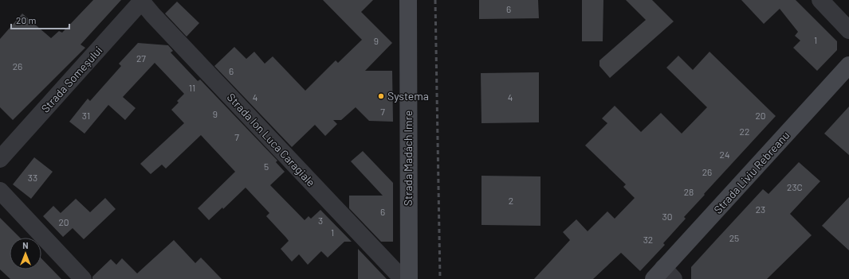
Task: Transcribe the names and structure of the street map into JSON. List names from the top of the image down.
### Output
{
  "streets": {
    "street": [
      "Strada Someșului",
      "Strada Ion Luca Caragiale",
      "Strada Madách Imre",
      "Strada Liviu Rebreanu"
    ]
  },
  "crossings": [
    ["Strada Someșului", "Strada Ion Luca Caragiale"]
  ],
  "places": ["Systema"],
  "house_numbers": [
    "6",
    "1",
    "9",
    "27",
    "26",
    "6",
    "11",
    "4",
    "4",
    "7",
    "9",
    "31",
    "20",
    "22",
    "7",
    "24",
    "5",
    "26",
    "33",
    "23C",
    "28",
    "2",
    "23",
    "6",
    "30",
    "3",
    "20",
    "1",
    "25",
    "32"
  ],
  "scale_bar": "20 m",
  "north": "top"
}
